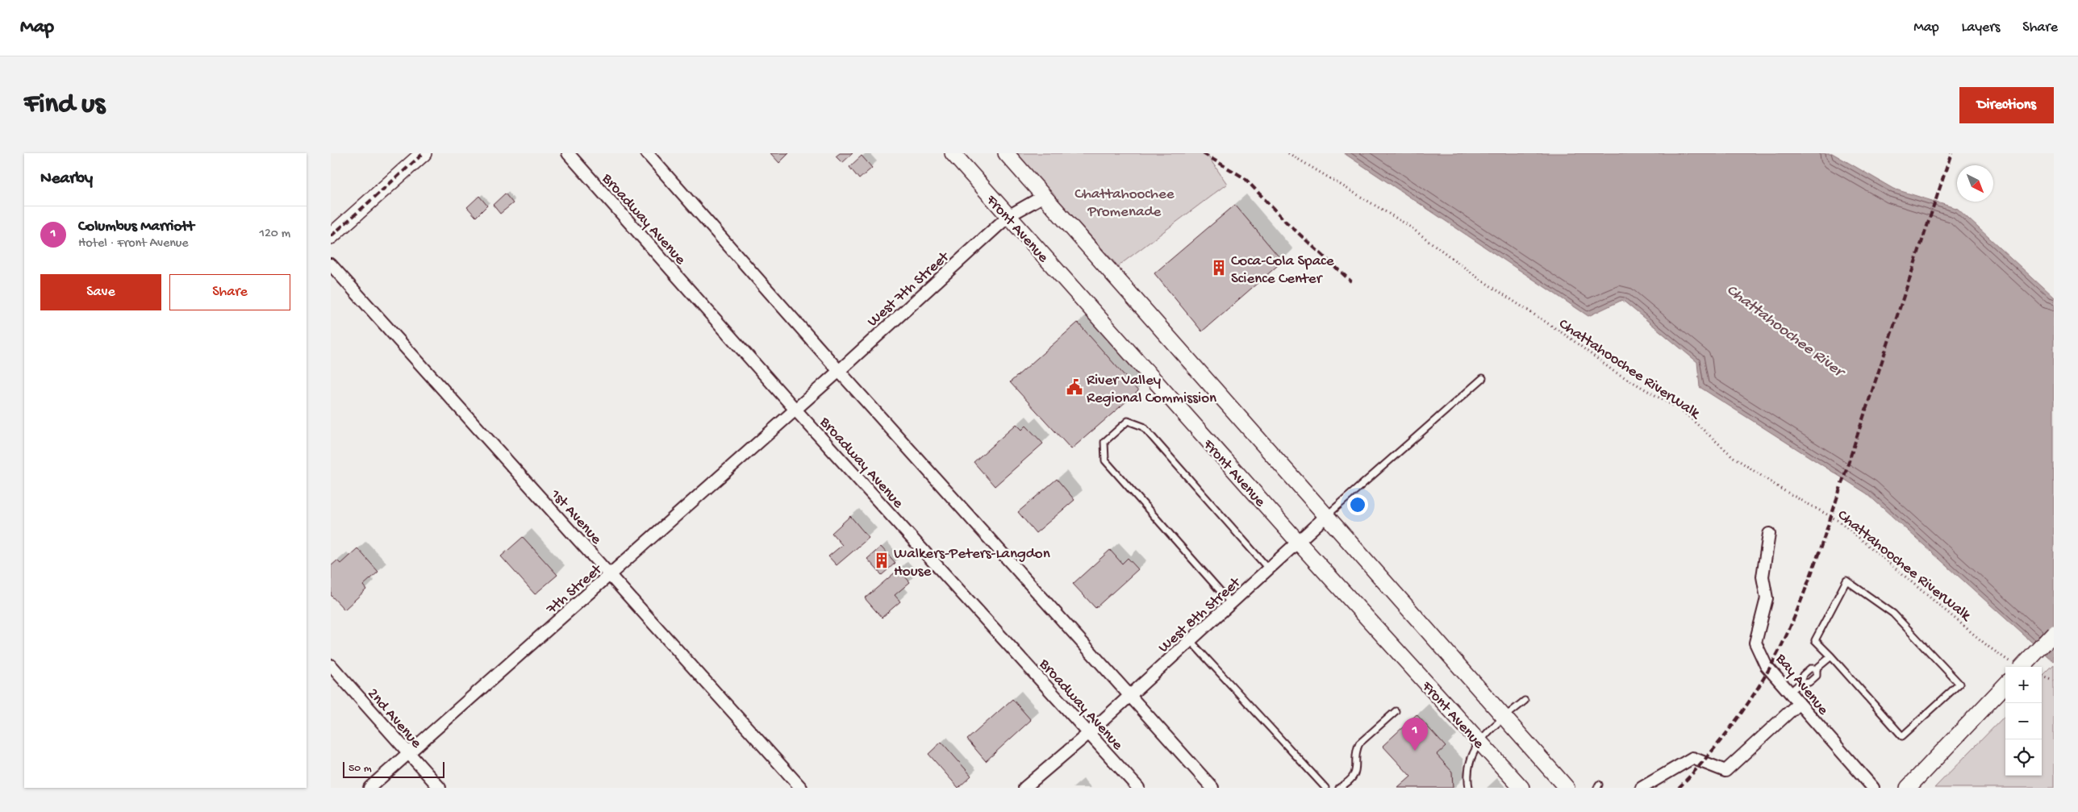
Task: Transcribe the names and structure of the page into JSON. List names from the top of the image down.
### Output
{
  "streets": {
    "street": [
      "Broadway Avenue",
      "Front Avenue",
      "West 7th Street",
      "1st Avenue",
      "7th Street",
      "West 8th Street",
      "Bay Avenue",
      "2nd Avenue"
    ],
    "path": ["Chattahoochee RiverWalk"]
  },
  "crossings": [
    ["Broadway Avenue", "West 7th Street"],
    ["Broadway Avenue", "7th Street"],
    ["Broadway Avenue", "West 8th Street"],
    ["Front Avenue", "West 7th Street"],
    ["Front Avenue", "West 8th Street"],
    ["West 7th Street", "7th Street"],
    ["1st Avenue", "7th Street"],
    ["7th Street", "2nd Avenue"]
  ],
  "water": ["Chattahoochee River"],
  "parks": ["Chattahoochee Promenade"],
  "places": {
    "building": ["Coca-Cola Space Science Center", "Walkers-Peters-Langdon House"],
    "public building": ["River Valley Regional Commission"]
  },
  "scale_bar": "50 m",
  "north": "bottom right",
  "page": {
    "header": "Map",
    "nav": ["Map", "Layers", "Share"],
    "buttons": [
      "Directions",
      ["Save", "Share"]
    ],
    "title": "Find us",
    "heading": "Nearby",
    "list": [
      {
        "mark": "1",
        "name": "Columbus Marriott",
        "note": "Hotel · Front Avenue",
        "value": "120 m"
      }
    ],
    "map_buttons": ["+", "−"],
    "pins": "1",
    "scale": "50 m"
  }
}
